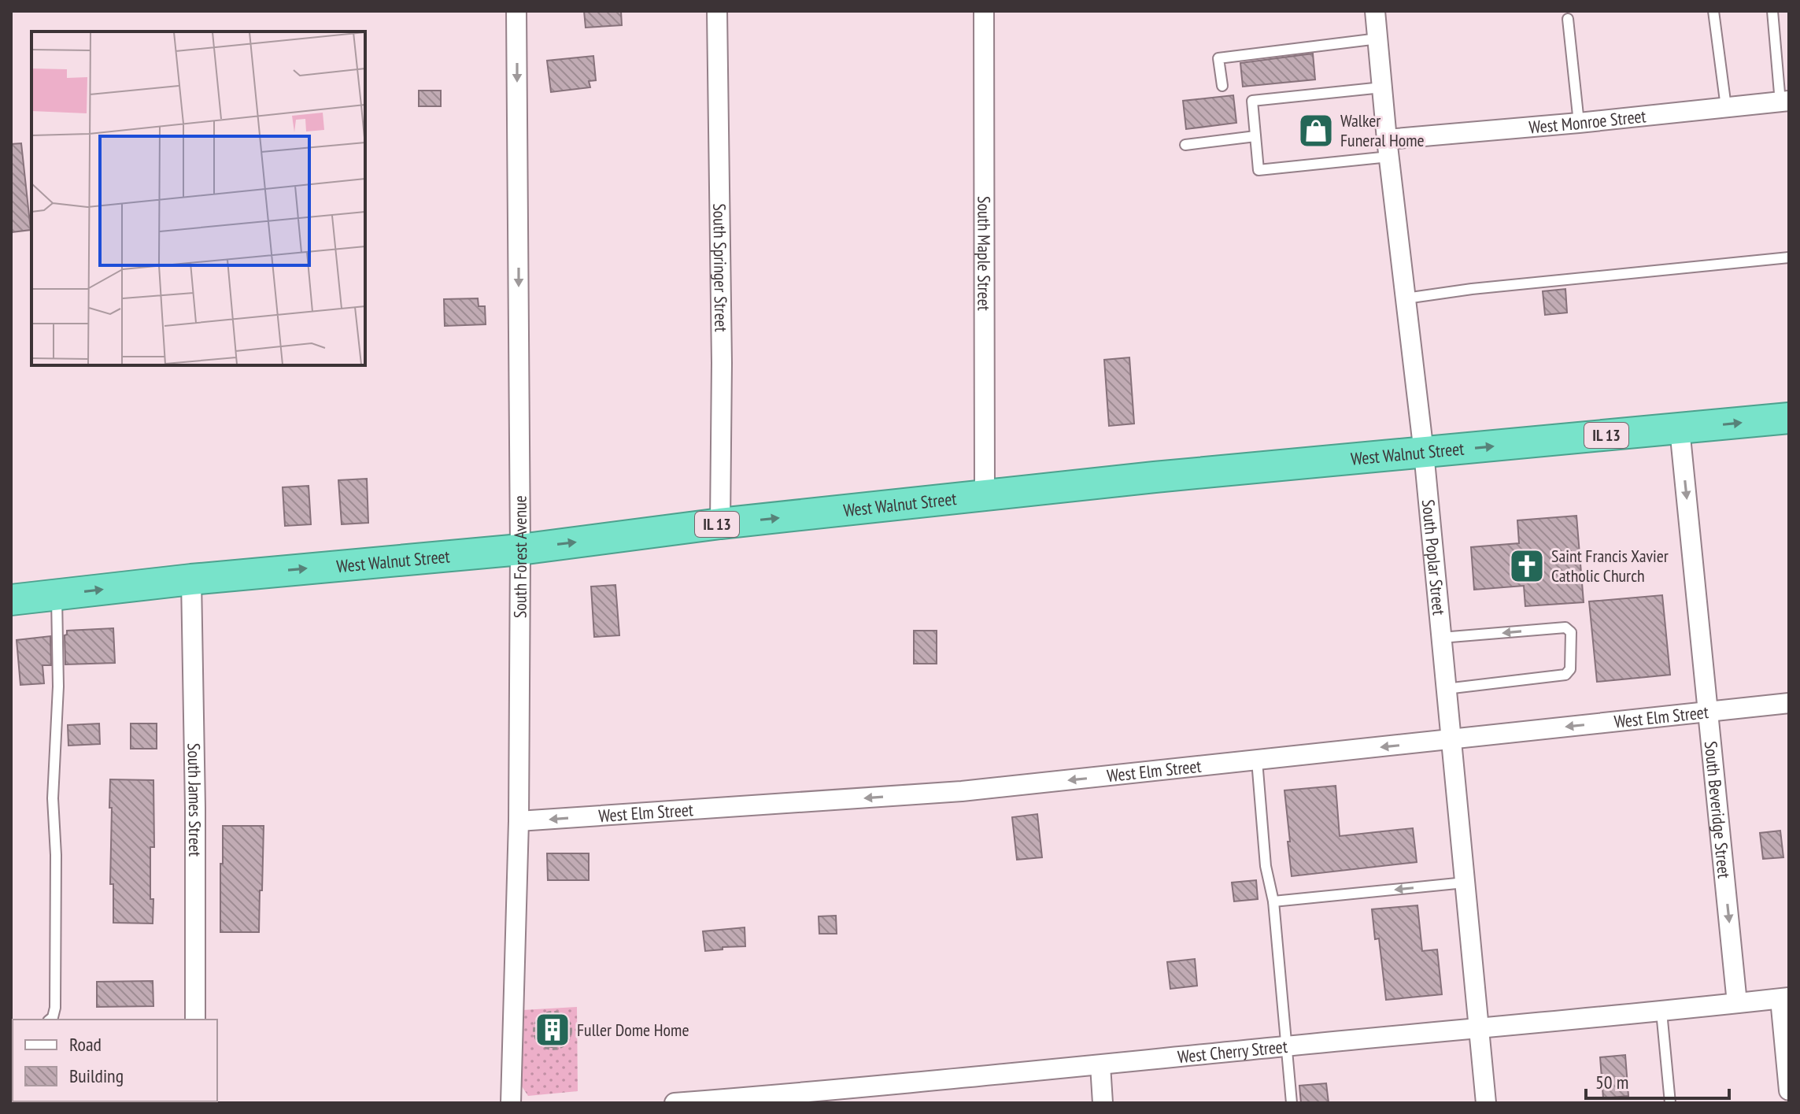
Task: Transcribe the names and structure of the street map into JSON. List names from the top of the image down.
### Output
{
  "streets": {
    "highway": ["IL 13", "West Walnut Street"],
    "street": [
      "West Monroe Street",
      "South Maple Street",
      "South Springer Street",
      "South Poplar Street",
      "South Forest Avenue",
      "West Elm Street",
      "South James Street",
      "South Beveridge Street",
      "West Cherry Street"
    ]
  },
  "crossings": [
    ["West Monroe Street", "South Poplar Street"],
    ["South Maple Street", "West Walnut Street"],
    ["South Springer Street", "West Walnut Street"],
    ["West Walnut Street", "South Poplar Street"],
    ["West Walnut Street", "South Forest Avenue"],
    ["West Walnut Street", "South James Street"],
    ["West Walnut Street", "South Beveridge Street"],
    ["South Poplar Street", "West Elm Street"],
    ["South Poplar Street", "West Cherry Street"],
    ["South Forest Avenue", "West Elm Street"],
    ["West Elm Street", "South Beveridge Street"],
    ["South Beveridge Street", "West Cherry Street"]
  ],
  "one_way": [
    "West Walnut Street",
    "South Forest Avenue",
    "West Elm Street",
    "South Beveridge Street"
  ],
  "places": {
    "shop": ["Walker Funeral Home"],
    "church": ["Saint Francis Xavier Catholic Church"],
    "building": ["Fuller Dome Home"]
  },
  "legend": ["Road", "Building"],
  "scale_bar": "50 m"
}
